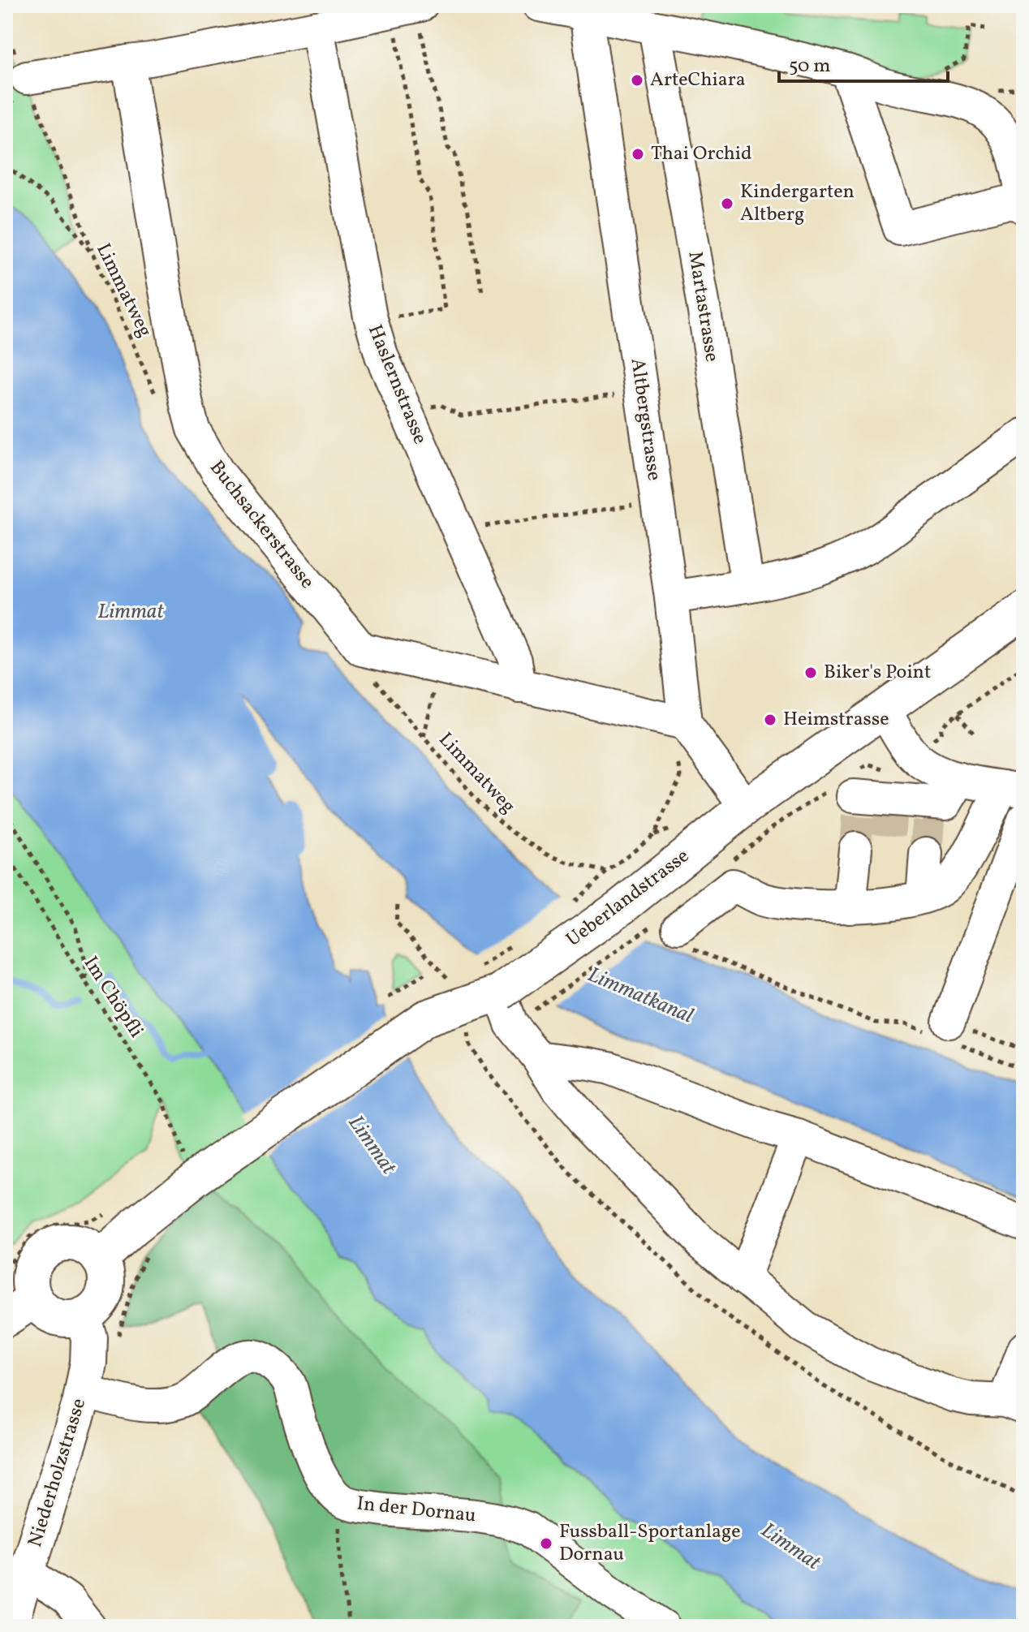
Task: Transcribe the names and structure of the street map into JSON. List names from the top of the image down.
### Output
{
  "streets": {
    "main road": ["Ueberlandstrasse", "Niederholzstrasse"],
    "street": [
      "Martastrasse",
      "Haslernstrasse",
      "Altbergstrasse",
      "Buchsackerstrasse",
      "In der Dornau"
    ],
    "path": ["Limmatweg", "Im Chöpfli"]
  },
  "crossings": [
    ["Limmatweg", "Buchsackerstrasse"],
    ["Altbergstrasse", "Ueberlandstrasse"],
    ["Ueberlandstrasse", "Im Chöpfli"],
    ["Ueberlandstrasse", "Niederholzstrasse"],
    ["Niederholzstrasse", "In der Dornau"]
  ],
  "water": ["Limmat", "Limmatkanal"],
  "places": [
    "ArteChiara",
    "Thai Orchid",
    "Kindergarten Altberg",
    "Biker's Point",
    "Heimstrasse",
    "Fussball-Sportanlage Dornau"
  ],
  "scale_bar": "50 m"
}
